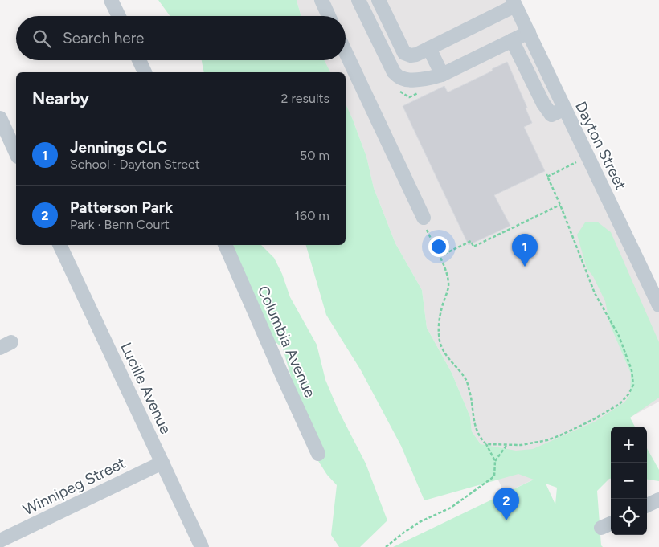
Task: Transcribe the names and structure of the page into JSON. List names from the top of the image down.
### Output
{
  "streets": {
    "street": [
      "Dayton Street",
      "Columbia Avenue",
      "Lucille Avenue",
      "Winnipeg Street"
    ]
  },
  "crossings": [
    ["Lucille Avenue", "Winnipeg Street"]
  ],
  "page": {
    "search": "Search here",
    "heading": ["Nearby", "2 results"],
    "list": [
      {
        "mark": "1",
        "name": "Jennings CLC",
        "note": "School · Dayton Street",
        "value": "50 m"
      },
      {
        "mark": "2",
        "name": "Patterson Park",
        "note": "Park · Benn Court",
        "value": "160 m"
      }
    ],
    "pins": ["1", "2"],
    "map_buttons": ["+", "−"]
  }
}
